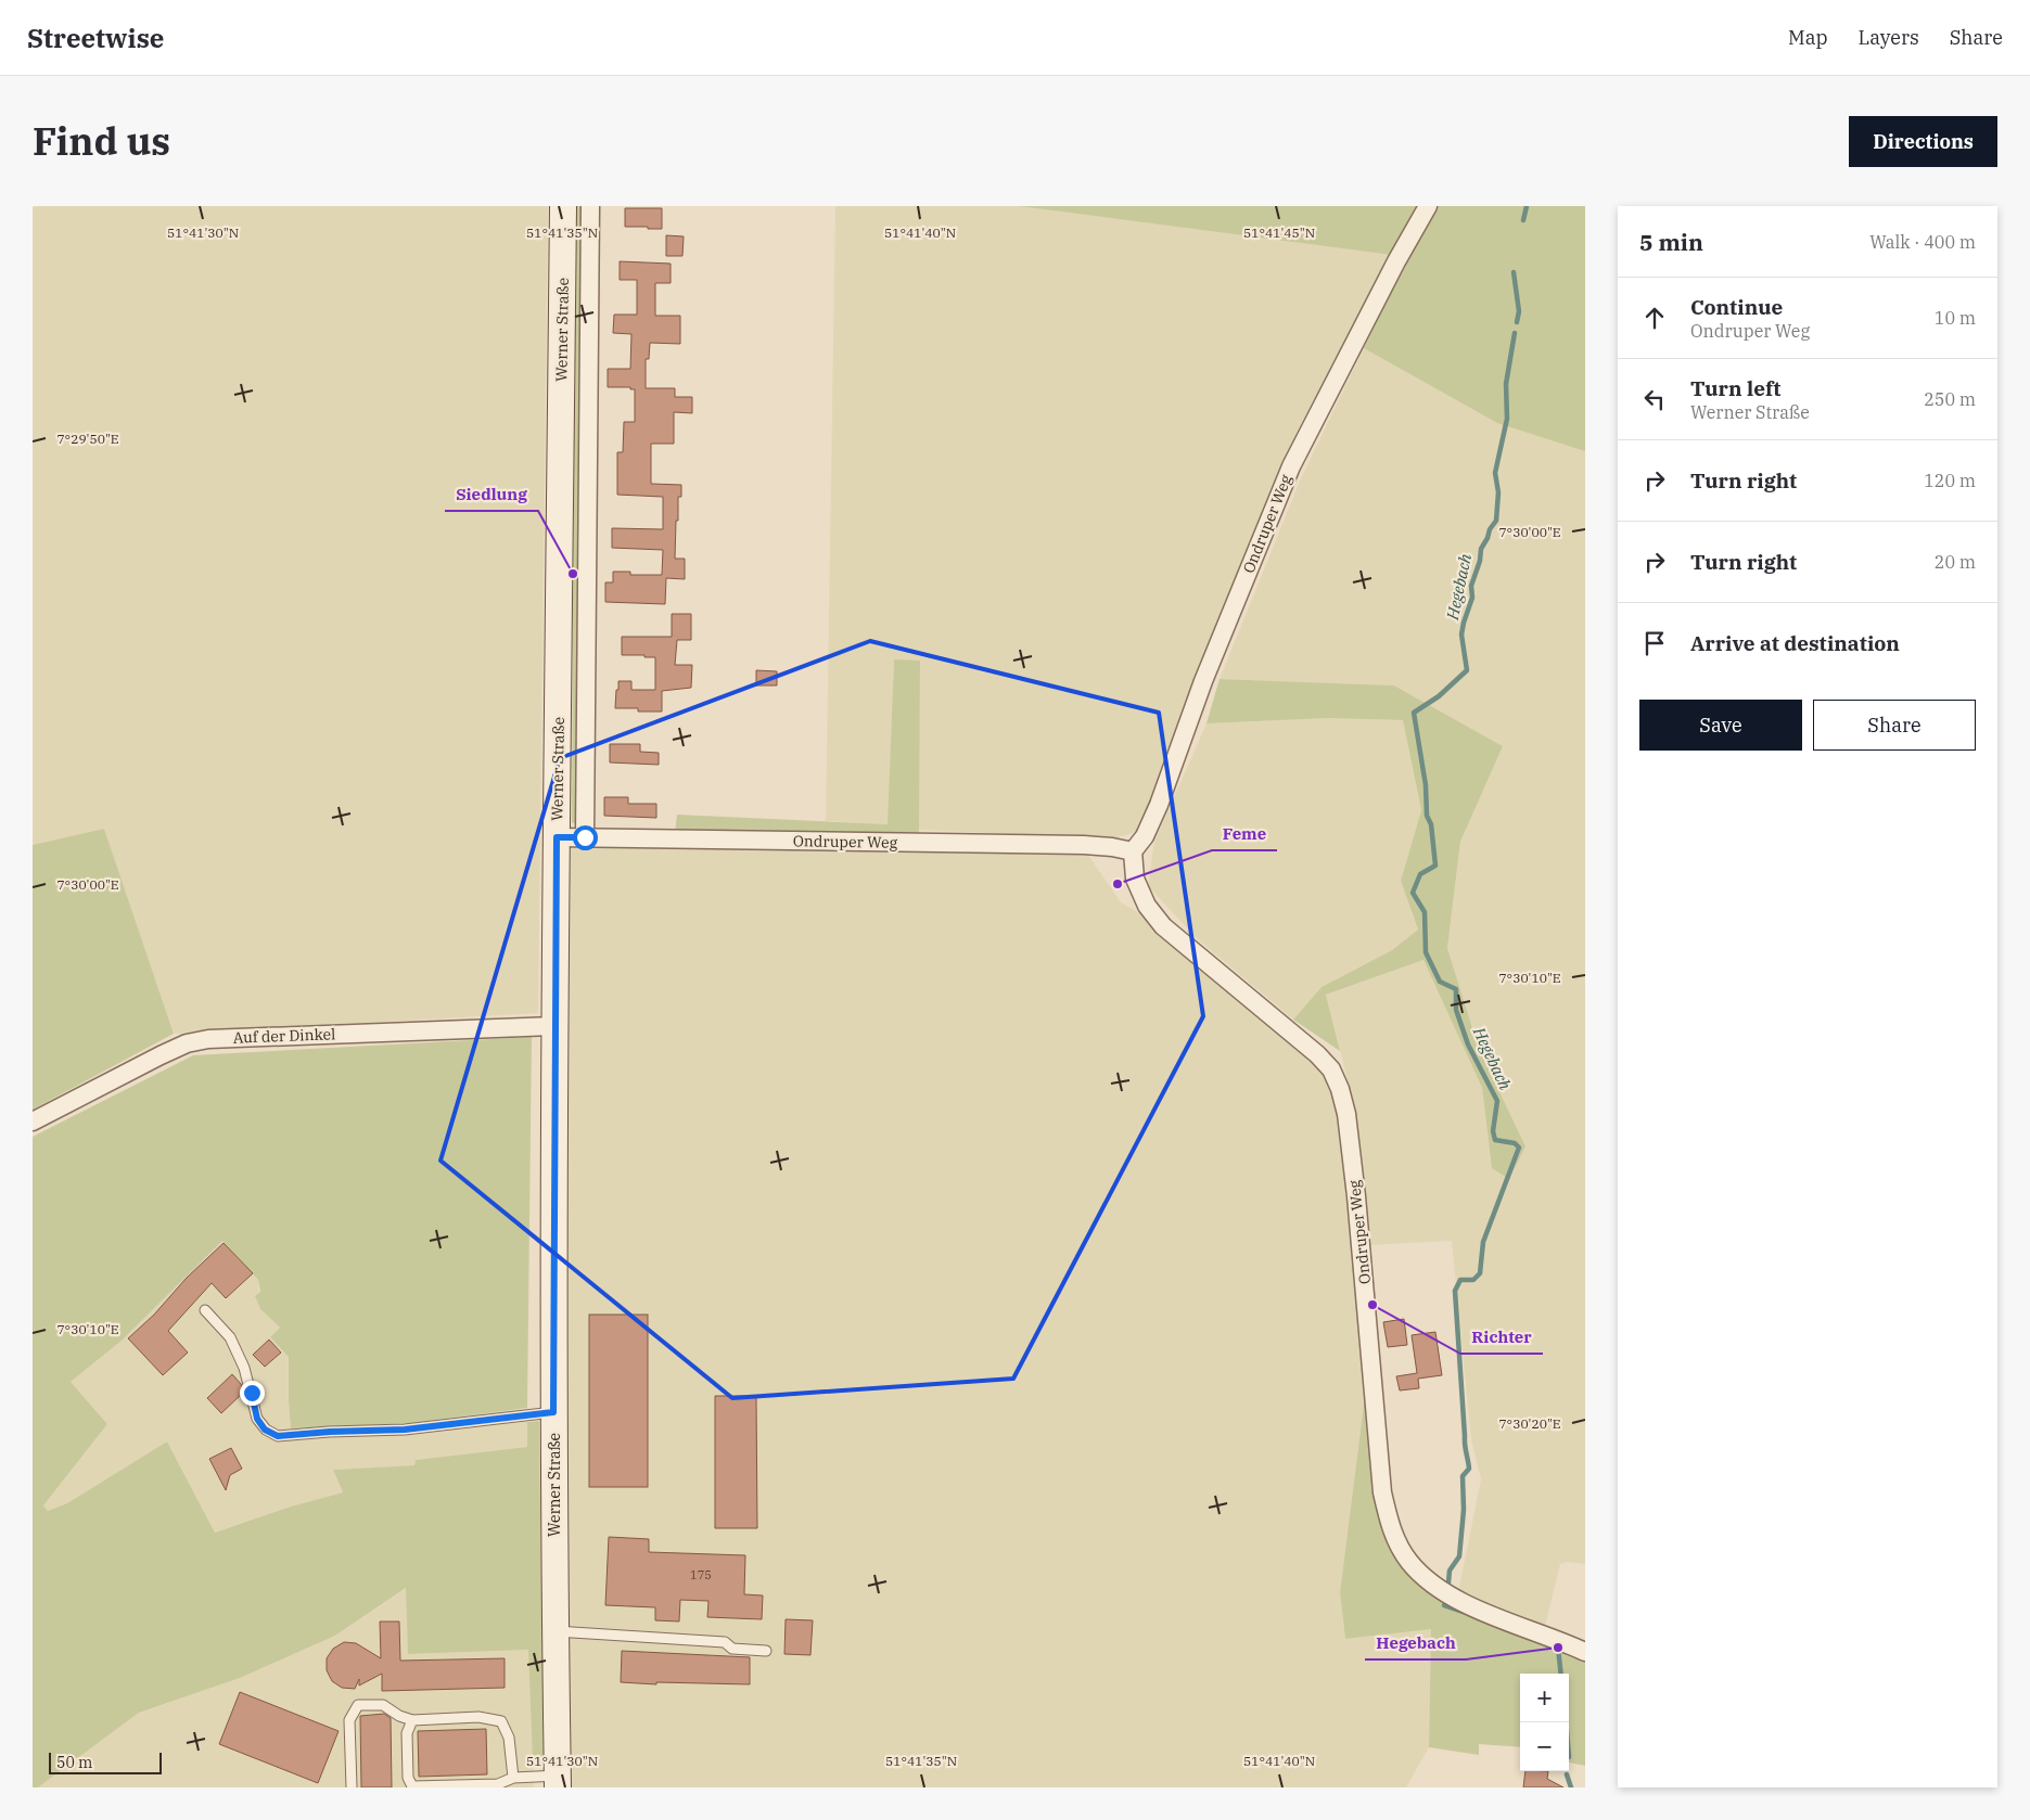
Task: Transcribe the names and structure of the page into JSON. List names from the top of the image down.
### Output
{
  "streets": {
    "main road": ["Werner Straße"],
    "street": ["Ondruper Weg", "Auf der Dinkel"]
  },
  "crossings": [
    ["Werner Straße", "Ondruper Weg"],
    ["Werner Straße", "Auf der Dinkel"]
  ],
  "water": ["Hegebach"],
  "places": [
    "Siedlung",
    "Feme",
    "Richter",
    "Hegebach"
  ],
  "house_numbers": ["175"],
  "scale_bar": "50 m",
  "page": {
    "header": "Streetwise",
    "nav": ["Map", "Layers", "Share"],
    "title": "Find us",
    "buttons": [
      "Directions",
      ["Save", "Share"]
    ],
    "heading": ["5 min", "Walk · 400 m"],
    "list": [
      ["Continue", "Ondruper Weg", "10 m"],
      ["Turn left", "Werner Straße", "250 m"],
      ["Turn right", "120 m"],
      ["Turn right", "20 m"],
      "Arrive at destination"
    ],
    "map_buttons": ["+", "−"],
    "scale": "50 m"
  },
  "coordinates": [
    "51°41'30\"N",
    "51°41'35\"N",
    "51°41'40\"N",
    "51°41'45\"N",
    "7°29'50\"E",
    "7°30'00\"E",
    "7°30'10\"E",
    "7°30'20\"E"
  ]
}
